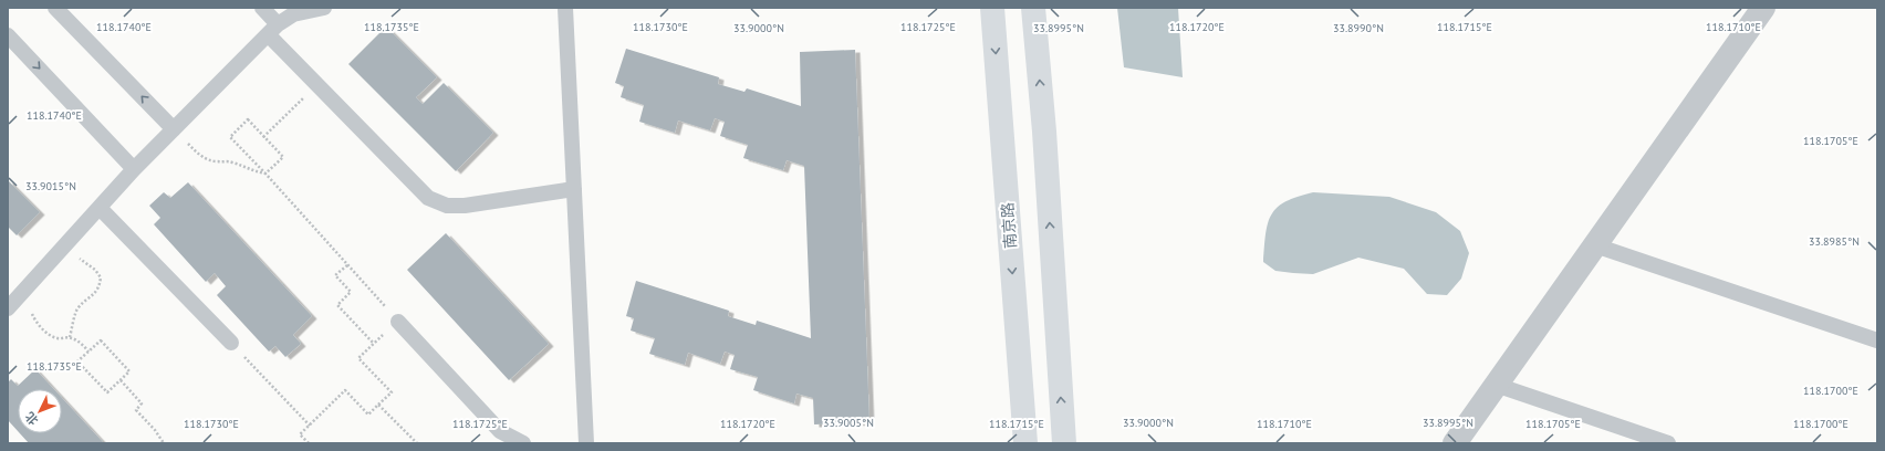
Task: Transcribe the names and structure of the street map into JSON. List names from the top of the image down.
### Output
{
  "streets": {
    "main road": ["南京路"]
  },
  "north": "bottom left",
  "coordinates": [
    "118.1720°E",
    "118.1740°E",
    "118.1735°E",
    "118.1730°E",
    "118.1725°E",
    "118.1715°E",
    "118.1710°E",
    "33.9000°N",
    "33.8995°N",
    "33.8990°N",
    "118.1705°E",
    "33.9015°N",
    "33.8985°N",
    "118.1700°E",
    "33.9005°N"
  ]
}
